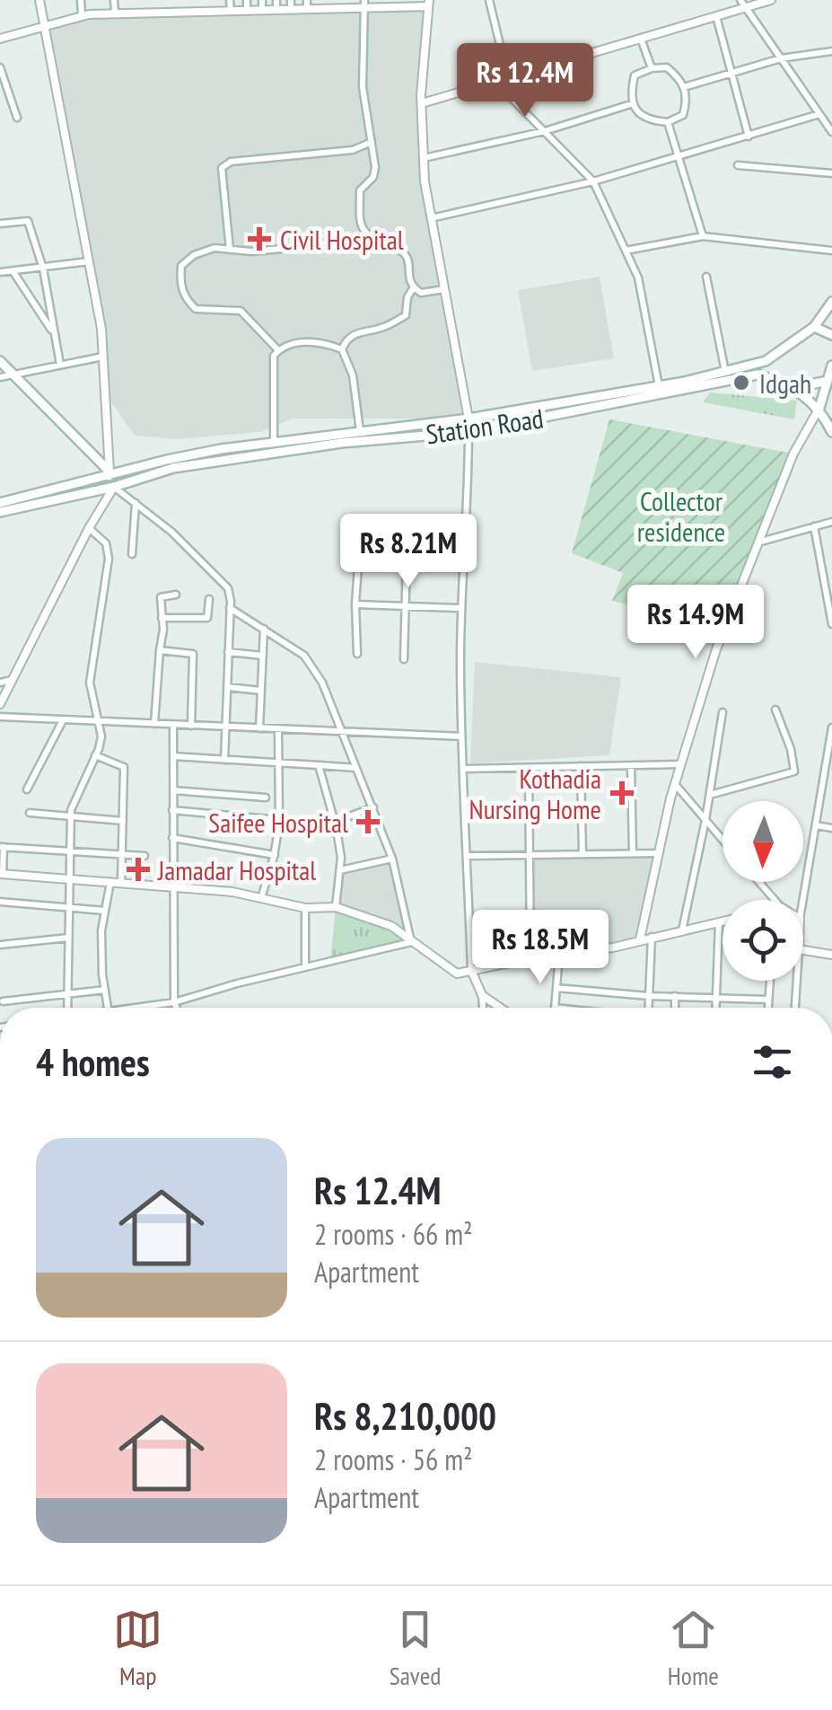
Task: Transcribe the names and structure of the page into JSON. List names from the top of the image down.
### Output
{
  "streets": {
    "main road": ["Station Road"]
  },
  "parks": ["Collector residence"],
  "places": {
    "health": [
      "Civil Hospital",
      "Kothadia Nursing Home",
      "Saifee Hospital",
      "Jamadar Hospital"
    ],
    "other": ["Idgah"]
  },
  "north": "bottom",
  "page": {
    "price": [
      "Rs 12.4M",
      "Rs 8.21M",
      "Rs 14.9M",
      "Rs 18.5M"
    ],
    "heading": "4 homes",
    "list": [
      {
        "name": "Rs 12.4M",
        "note": "2 rooms · 66 m² · Apartment"
      },
      {
        "name": "Rs 8,210,000",
        "note": "2 rooms · 56 m² · Apartment"
      }
    ],
    "tabs": ["Map", "Saved", "Home"]
  }
}
